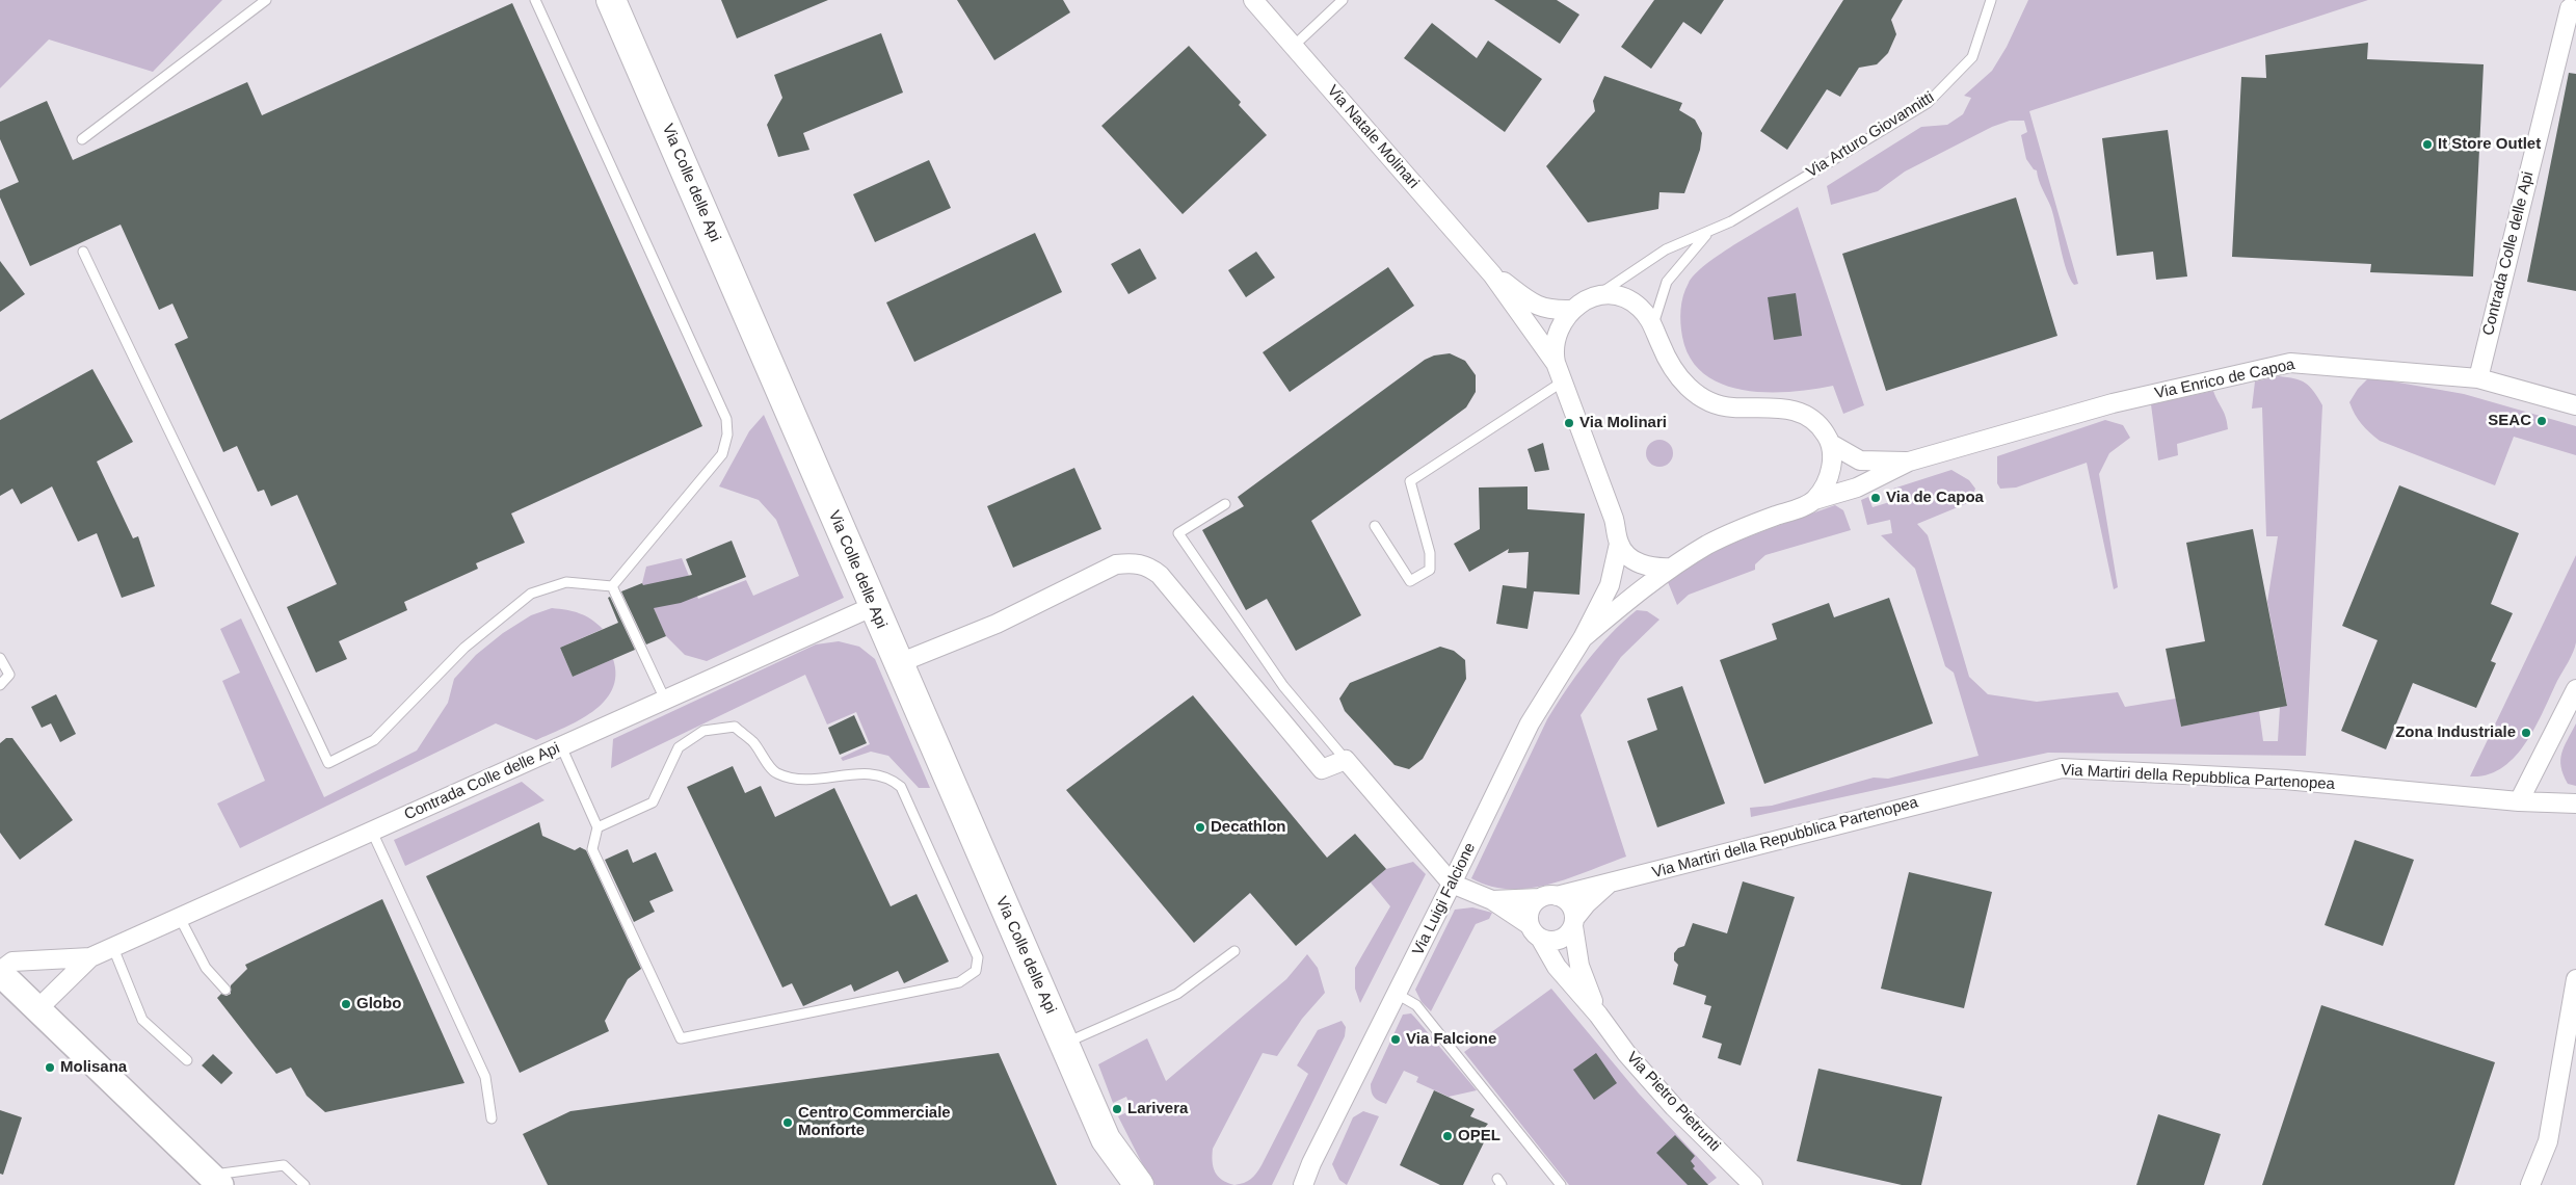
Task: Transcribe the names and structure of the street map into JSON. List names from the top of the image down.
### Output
{
  "streets": {
    "main road": ["Via Colle delle Api"],
    "street": [
      "Via Natale Molinari",
      "Contrada Colle delle Api",
      "Via Enrico de Capoa",
      "Via Martiri della Repubblica Partenopea",
      "Via Luigi Falcione",
      "Via Pietro Pietrunti"
    ],
    "lane": ["Via Arturo Giovannitti"]
  },
  "crossings": [
    ["Via Colle delle Api", "Contrada Colle delle Api"],
    ["Contrada Colle delle Api", "Via Enrico de Capoa"],
    ["Via Enrico de Capoa", "Via Luigi Falcione"],
    ["Via Martiri della Repubblica Partenopea", "Via Pietro Pietrunti"],
    ["Via Luigi Falcione", "Via Pietro Pietrunti"]
  ],
  "places": [
    "It Store Outlet",
    "SEAC",
    "Via Molinari",
    "Via de Capoa",
    "Zona Industriale",
    "Decathlon",
    "Globo",
    "Via Falcione",
    "Molisana",
    "Larivera",
    "Centro Commerciale Monforte",
    "OPEL"
  ]
}
